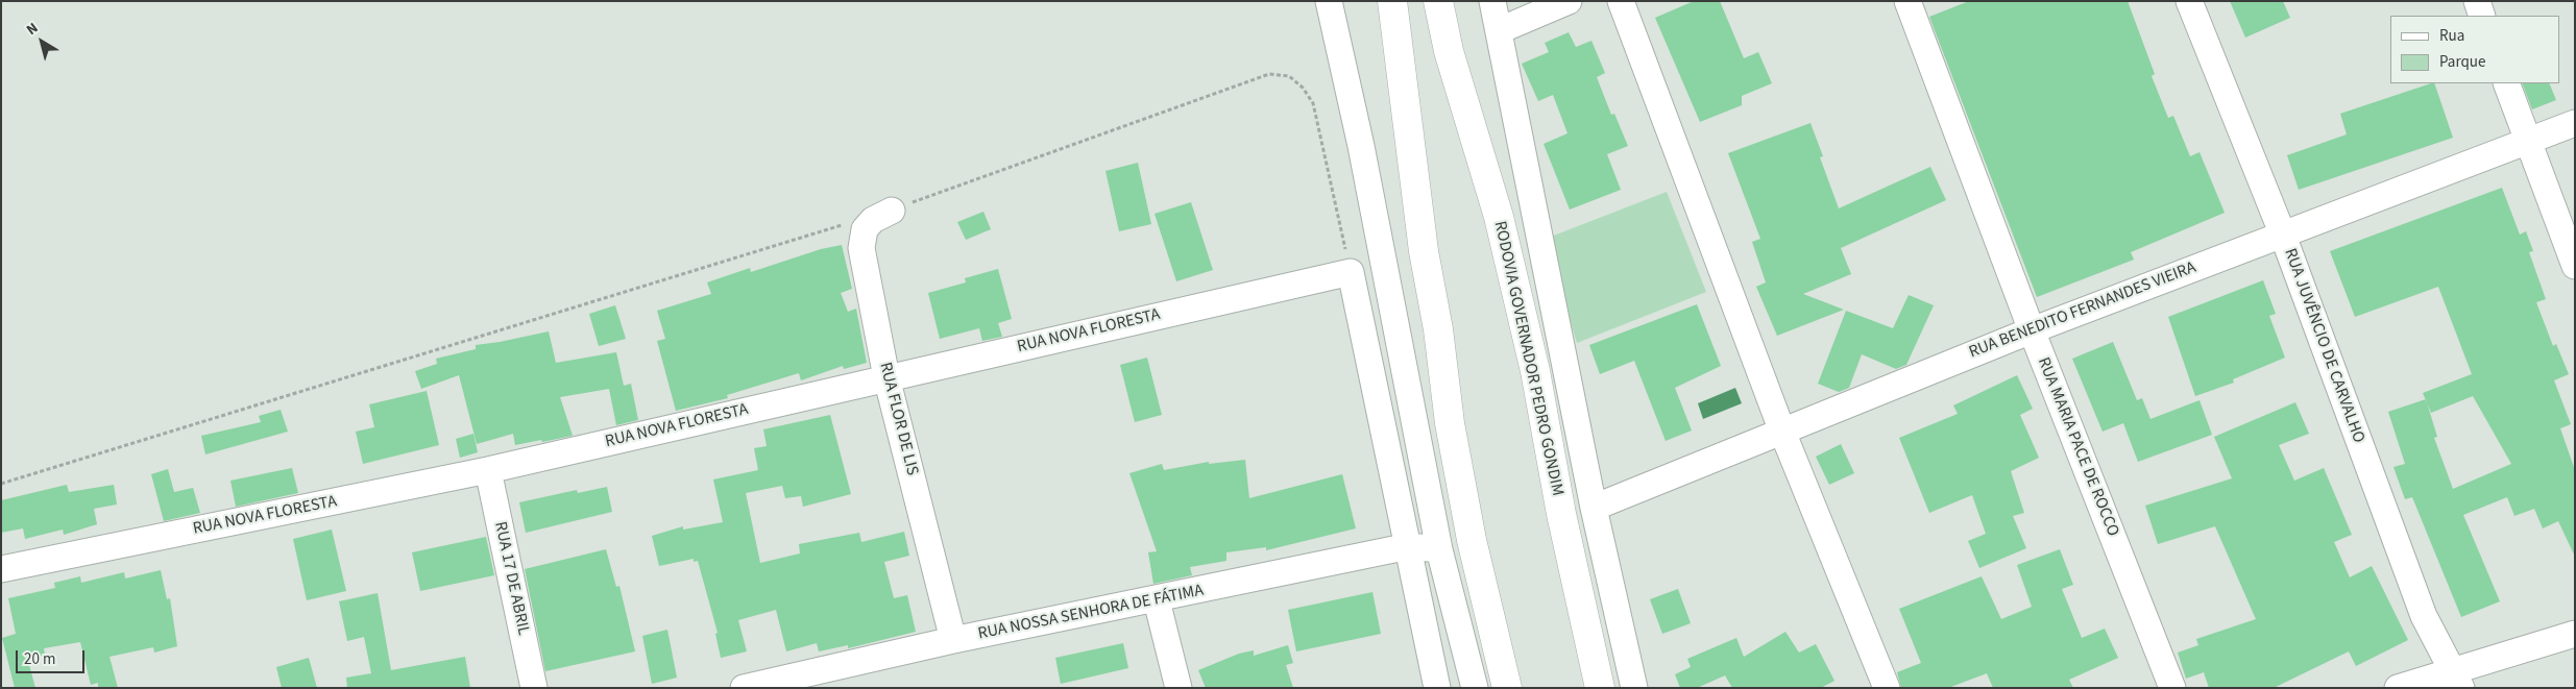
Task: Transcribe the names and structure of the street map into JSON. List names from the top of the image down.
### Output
{
  "streets": {
    "highway": ["RODOVIA GOVERNADOR PEDRO GONDIM"],
    "street": [
      "RUA BENEDITO FERNANDES VIEIRA",
      "RUA NOVA FLORESTA",
      "RUA JUVÊNCIO DE CARVALHO",
      "RUA FLOR DE LIS",
      "RUA MARIA PACE DE ROCCO",
      "RUA 17 DE ABRIL",
      "RUA NOSSA SENHORA DE FÁTIMA"
    ]
  },
  "crossings": [
    ["RUA BENEDITO FERNANDES VIEIRA", "RUA JUVÊNCIO DE CARVALHO"],
    ["RUA BENEDITO FERNANDES VIEIRA", "RUA MARIA PACE DE ROCCO"],
    ["RUA NOVA FLORESTA", "RUA FLOR DE LIS"],
    ["RUA NOVA FLORESTA", "RUA 17 DE ABRIL"],
    ["RUA FLOR DE LIS", "RUA NOSSA SENHORA DE FÁTIMA"]
  ],
  "legend": ["Rua", "Parque"],
  "scale_bar": "20 m",
  "north": "top left"
}
